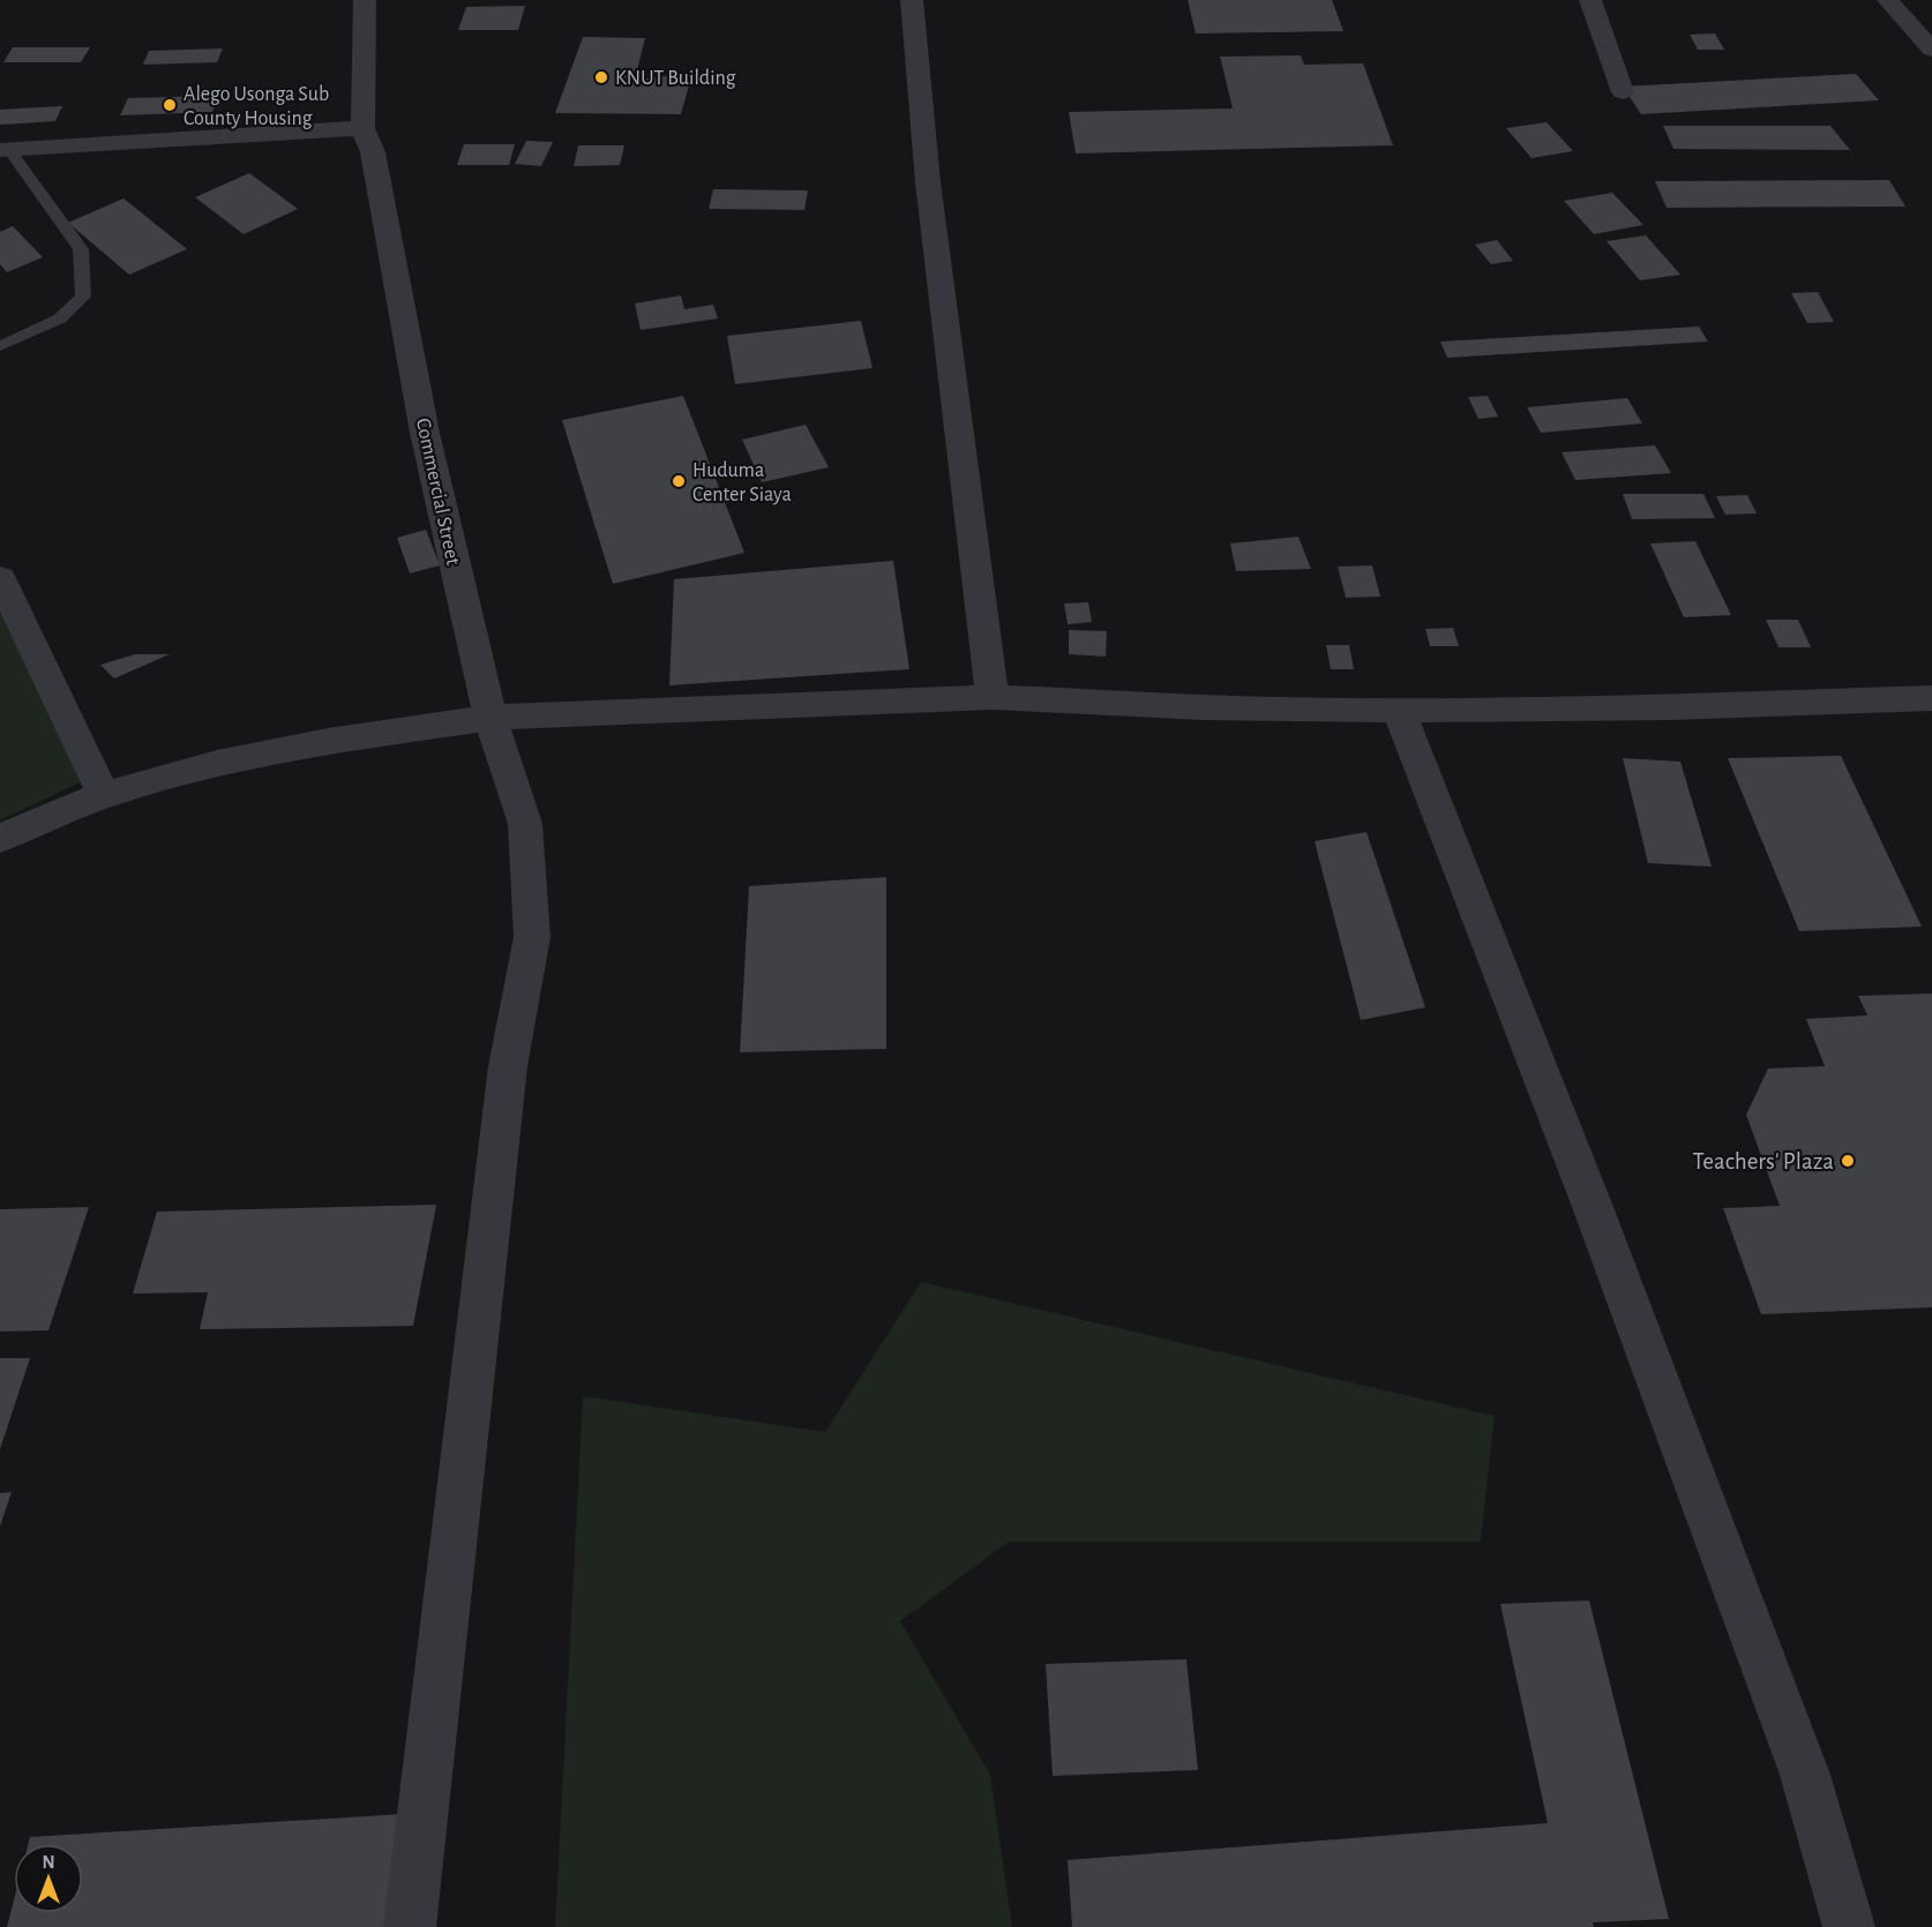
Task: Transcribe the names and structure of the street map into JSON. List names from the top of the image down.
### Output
{
  "streets": {
    "street": ["Commercial Street"]
  },
  "places": [
    "KNUT Building",
    "Alego Usonga Sub County Housing",
    "Huduma Center Siaya",
    "Teachers' Plaza"
  ],
  "north": "top"
}
